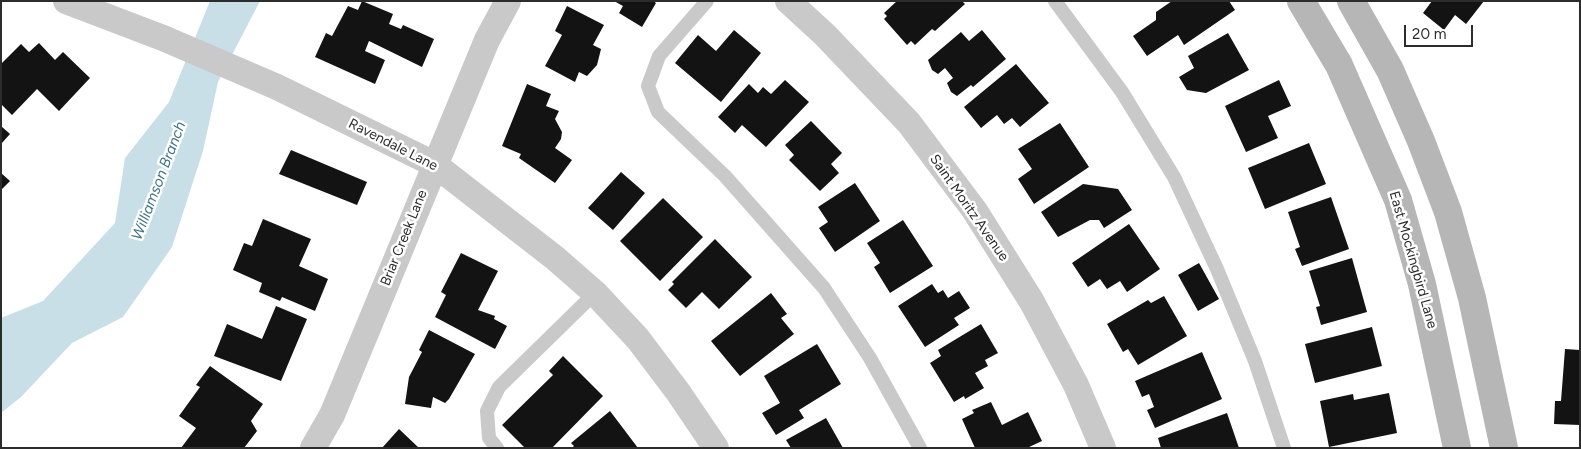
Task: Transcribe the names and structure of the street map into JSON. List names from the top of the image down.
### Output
{
  "streets": {
    "main road": ["East Mockingbird Lane"],
    "street": ["Ravendale Lane", "Saint Moritz Avenue", "Briar Creek Lane"]
  },
  "crossings": [
    ["Ravendale Lane", "Briar Creek Lane"]
  ],
  "water": ["Williamson Branch"],
  "scale_bar": "20 m"
}
